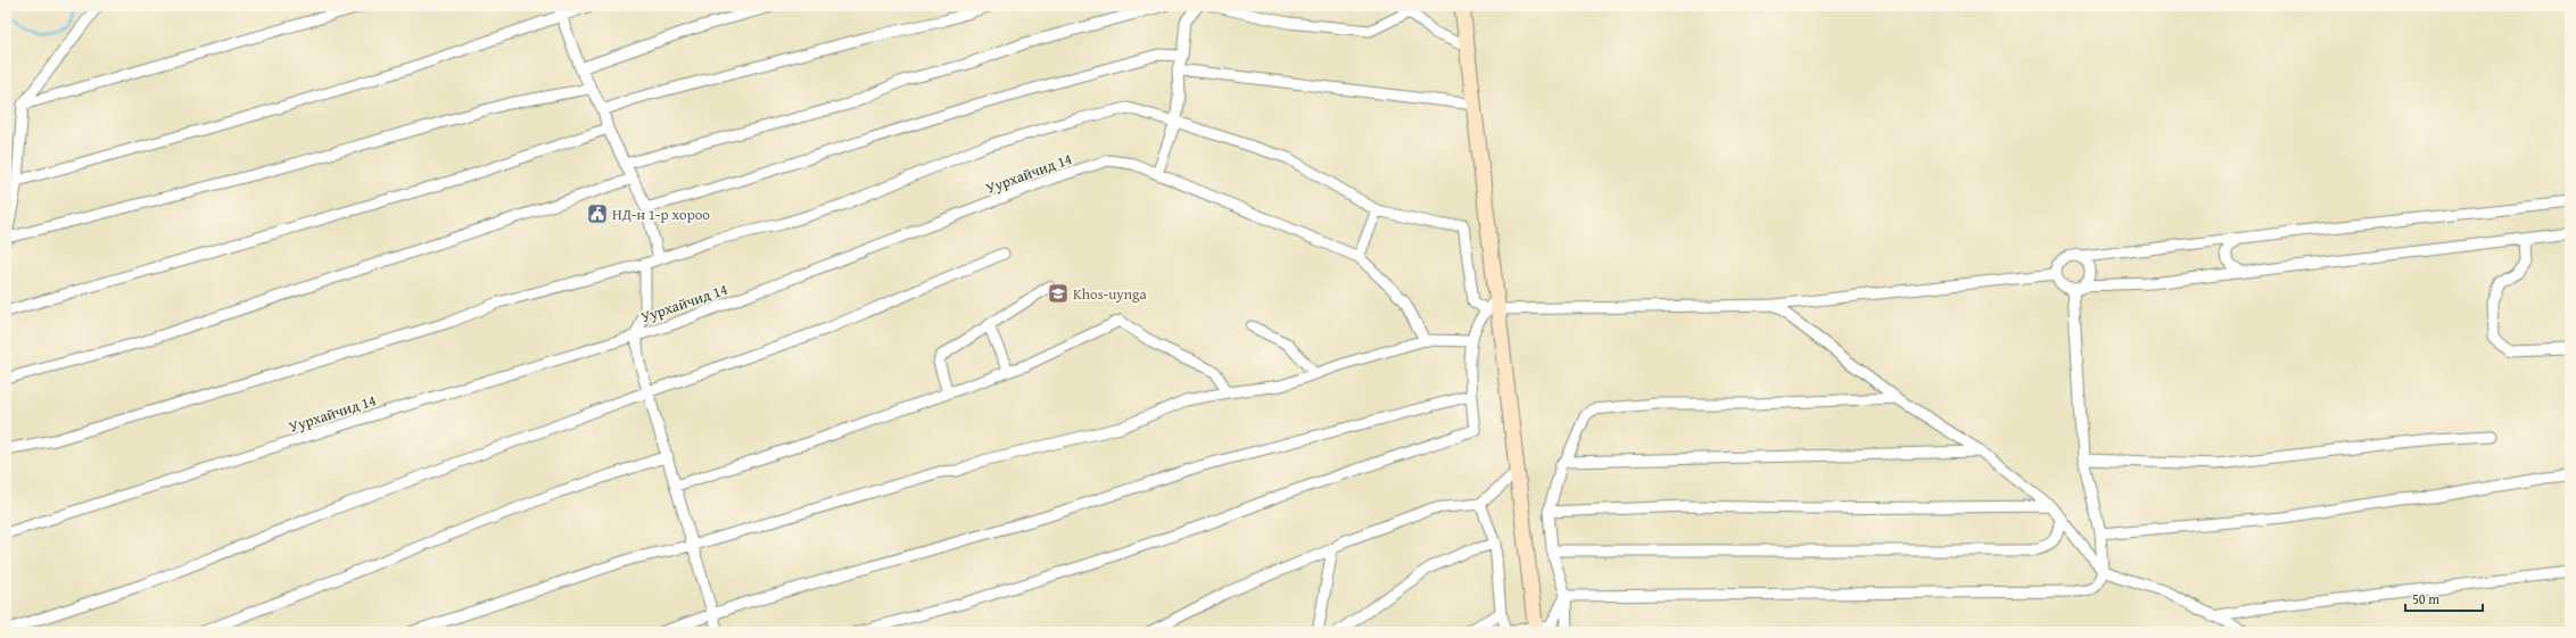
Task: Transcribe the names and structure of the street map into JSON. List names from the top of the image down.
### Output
{
  "streets": {
    "street": ["Уурхайчид 14"]
  },
  "places": {
    "public building": ["НД-н 1-р хороо"],
    "school or university": ["Khos-uynga"]
  },
  "scale_bar": "50 m"
}
